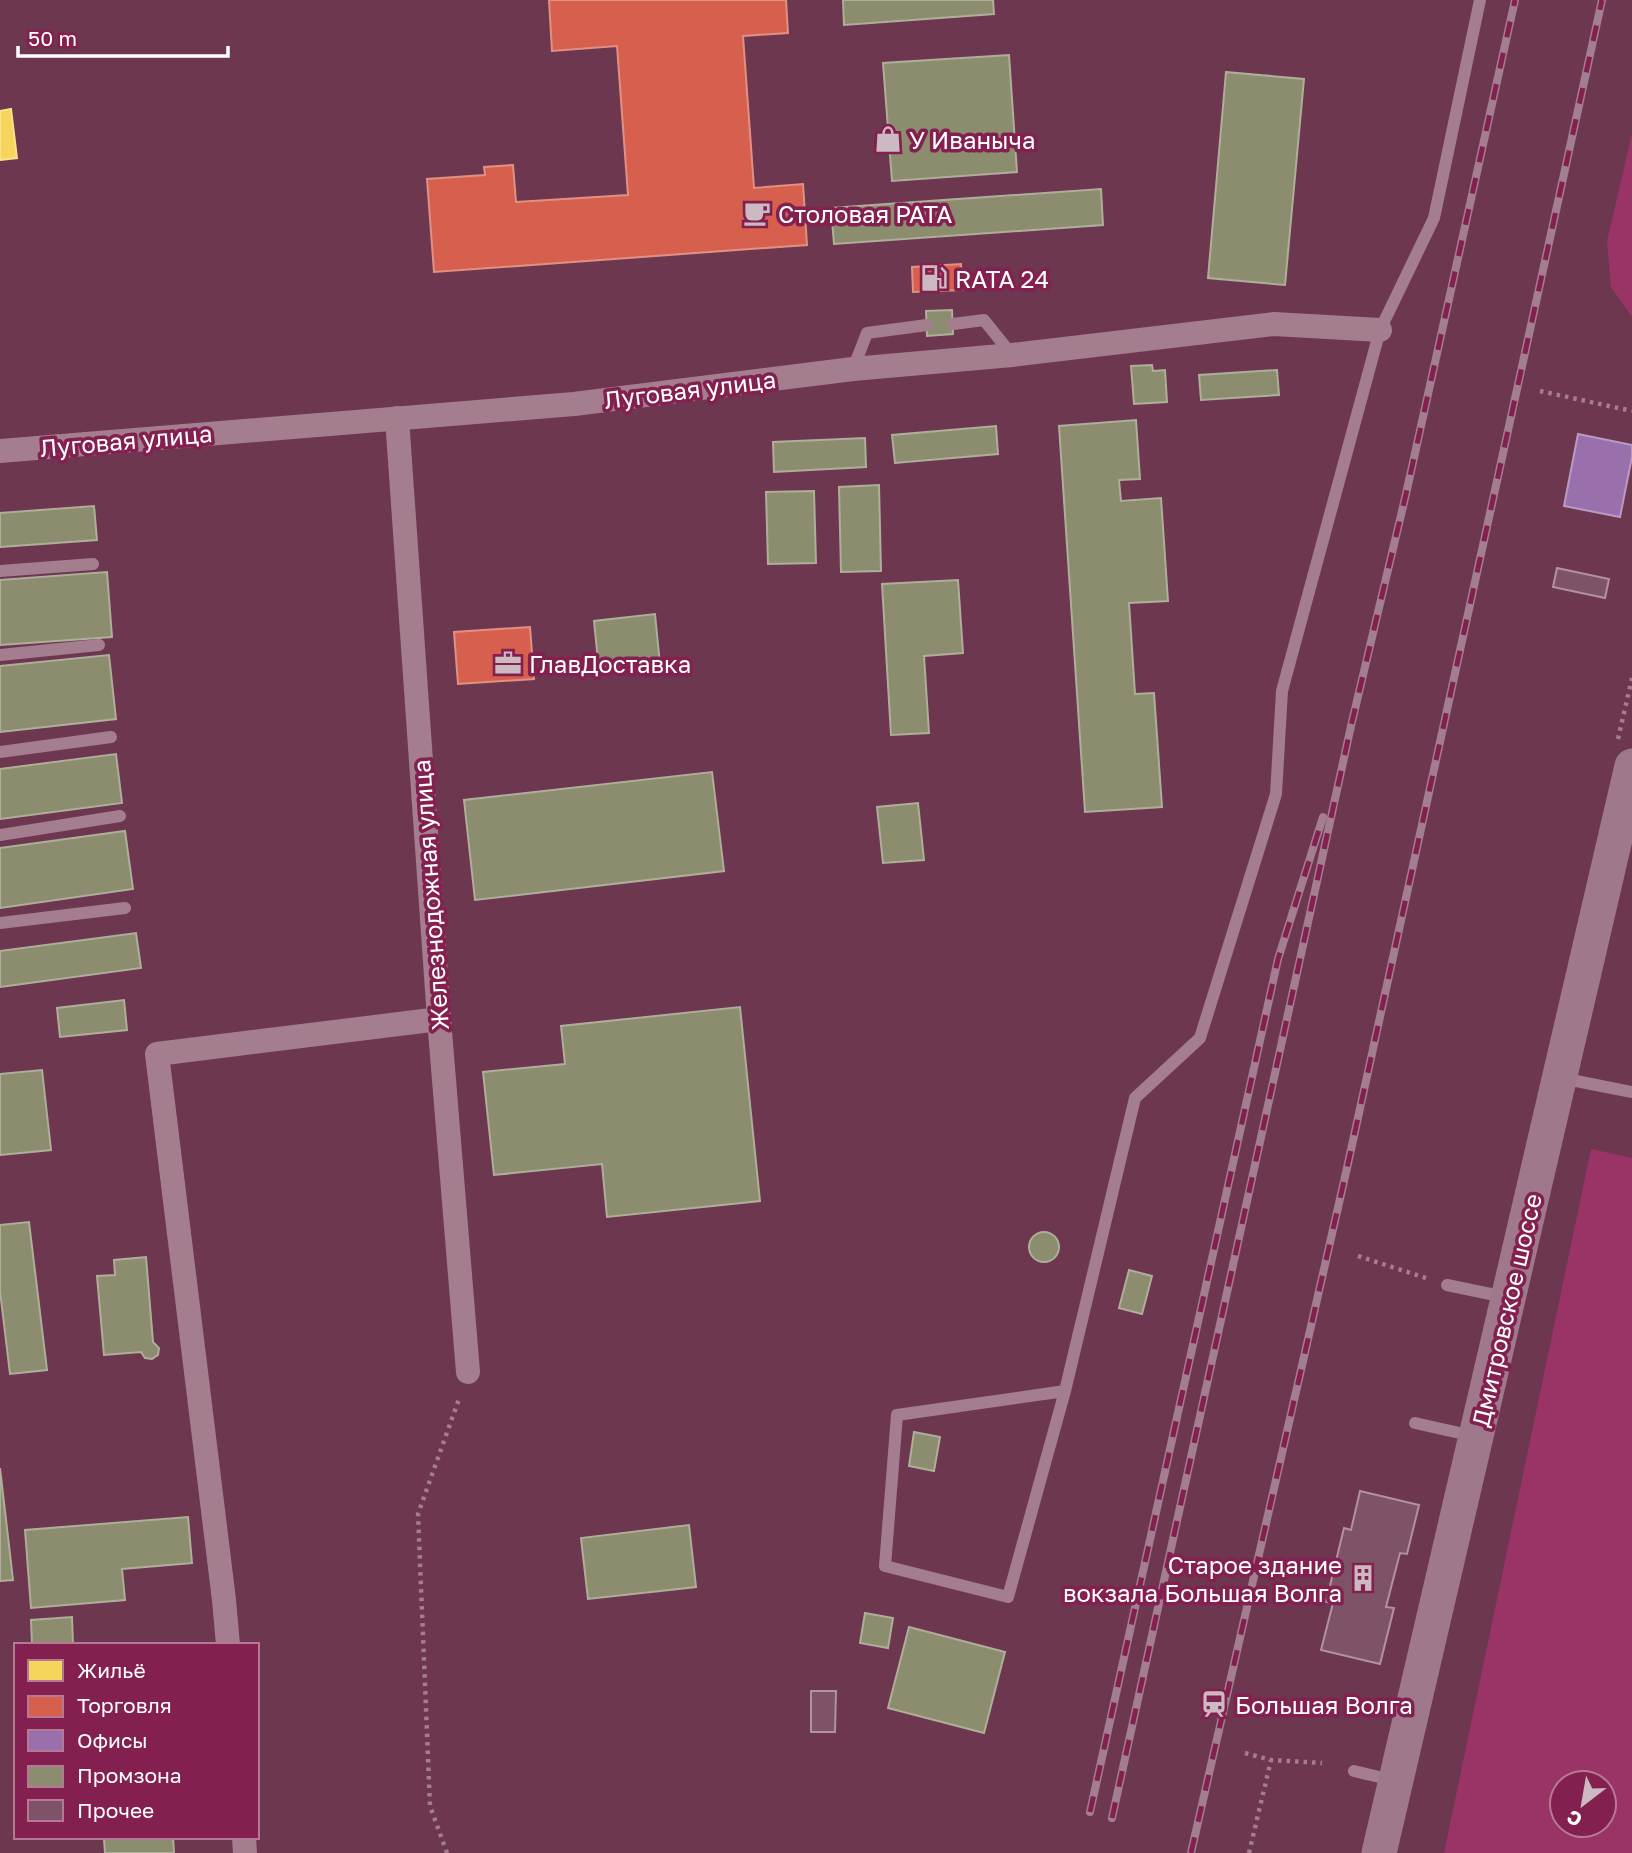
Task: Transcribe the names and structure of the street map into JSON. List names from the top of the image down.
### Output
{
  "streets": {
    "main road": ["Дмитровское шоссе"],
    "street": ["Луговая улица", "Железнодожная улица"]
  },
  "crossings": [
    ["Луговая улица", "Железнодожная улица"]
  ],
  "places": {
    "shop": ["У Иваныча"],
    "cafe": ["Столовая РАТА"],
    "fuel station": ["RATA 24"],
    "office": ["ГлавДоставка"],
    "building": ["Старое здание вокзала Большая Волга"],
    "station": ["Большая Волга"]
  },
  "legend": [
    "Жильё",
    "Торговля",
    "Офисы",
    "Промзона",
    "Прочее"
  ],
  "scale_bar": "50 m",
  "north": "bottom left"
}
